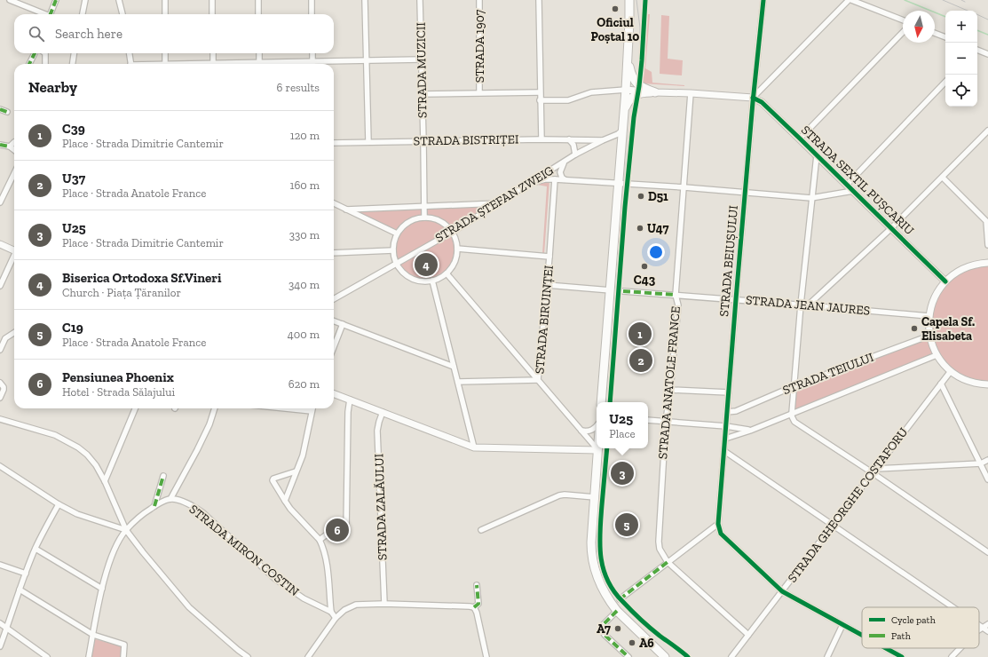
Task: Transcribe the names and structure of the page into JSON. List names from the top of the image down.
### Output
{
  "streets": {
    "street": [
      "STRADA 1907",
      "STRADA MUZICII",
      "STRADA BISTRIȚEI",
      "STRADA SEXTIL PUȘCARIU",
      "STRADA ȘTEFAN ZWEIG",
      "STRADA BEIUȘULUI",
      "STRADA JEAN JAURES",
      "STRADA BIRUINȚEI",
      "STRADA TEIULUI",
      "STRADA ANATOLE FRANCE",
      "STRADA GHEORGHE COSTAFORU",
      "STRADA ZALĂULUI",
      "STRADA MIRON COSTIN"
    ]
  },
  "crossings": [
    ["STRADA MUZICII", "STRADA BISTRIȚEI"],
    ["STRADA BISTRIȚEI", "STRADA ȘTEFAN ZWEIG"],
    ["STRADA SEXTIL PUȘCARIU", "STRADA BEIUȘULUI"],
    ["STRADA SEXTIL PUȘCARIU", "STRADA ANATOLE FRANCE"],
    ["STRADA BEIUȘULUI", "STRADA JEAN JAURES"],
    ["STRADA BEIUȘULUI", "STRADA TEIULUI"],
    ["STRADA JEAN JAURES", "STRADA ANATOLE FRANCE"],
    ["STRADA ANATOLE FRANCE", "STRADA GHEORGHE COSTAFORU"]
  ],
  "places": [
    "Oficiul Poștal 10",
    "D51",
    "U47",
    "C43",
    "Capela Sf. Elisabeta",
    "A7",
    "A6"
  ],
  "legend": ["Cycle path", "Path"],
  "north": "bottom",
  "page": {
    "map_buttons": ["+", "−"],
    "search": "Search here",
    "heading": ["Nearby", "6 results"],
    "list": [
      {
        "mark": "1",
        "name": "C39",
        "note": "Place · Strada Dimitrie Cantemir",
        "value": "120 m"
      },
      {
        "mark": "2",
        "name": "U37",
        "note": "Place · Strada Anatole France",
        "value": "160 m"
      },
      {
        "mark": "3",
        "name": "U25",
        "note": "Place · Strada Dimitrie Cantemir",
        "value": "330 m"
      },
      {
        "mark": "4",
        "name": "Biserica Ortodoxa Sf.Vineri",
        "note": "Church · Piața Țăranilor",
        "value": "340 m"
      },
      {
        "mark": "5",
        "name": "C19",
        "note": "Place · Strada Anatole France",
        "value": "400 m"
      },
      {
        "mark": "6",
        "name": "Pensiunea Phoenix",
        "note": "Hotel · Strada Sălajului",
        "value": "620 m"
      }
    ],
    "pins": [
      "4",
      "1",
      "2",
      "3",
      "5",
      "6"
    ],
    "popup": ["U25", "Place"]
  }
}
